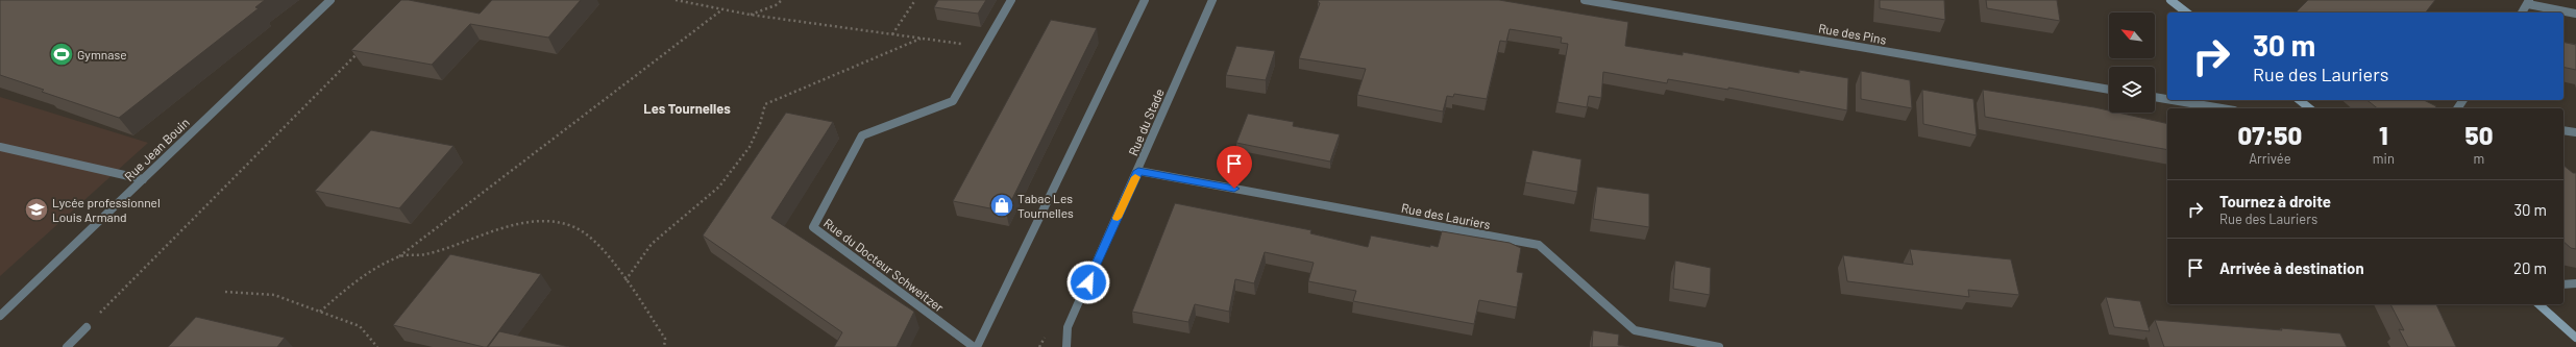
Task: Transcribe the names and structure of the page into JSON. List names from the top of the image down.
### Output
{
  "streets": {
    "street": [
      "Rue des Pins",
      "Rue du Stade",
      "Rue Jean Bouin",
      "Rue des Lauriers",
      "Rue du Docteur Schweitzer"
    ]
  },
  "crossings": [
    ["Rue du Stade", "Rue des Lauriers"]
  ],
  "districts": ["Les Tournelles"],
  "places": {
    "sports": ["Gymnase"],
    "shop": ["Tabac Les Tournelles"],
    "school or university": ["Lycée professionnel Louis Armand"]
  },
  "north": "top left",
  "page": {
    "turn": ["30 m", "Rue des Lauriers"],
    "eta": [
      "07:50",
      "Arrivée",
      "1",
      "min",
      "50",
      "m"
    ],
    "list": [
      {
        "name": "Tournez à droite",
        "note": "Rue des Lauriers",
        "value": "30 m"
      },
      {
        "name": "Arrivée à destination",
        "value": "20 m"
      }
    ]
  }
}
